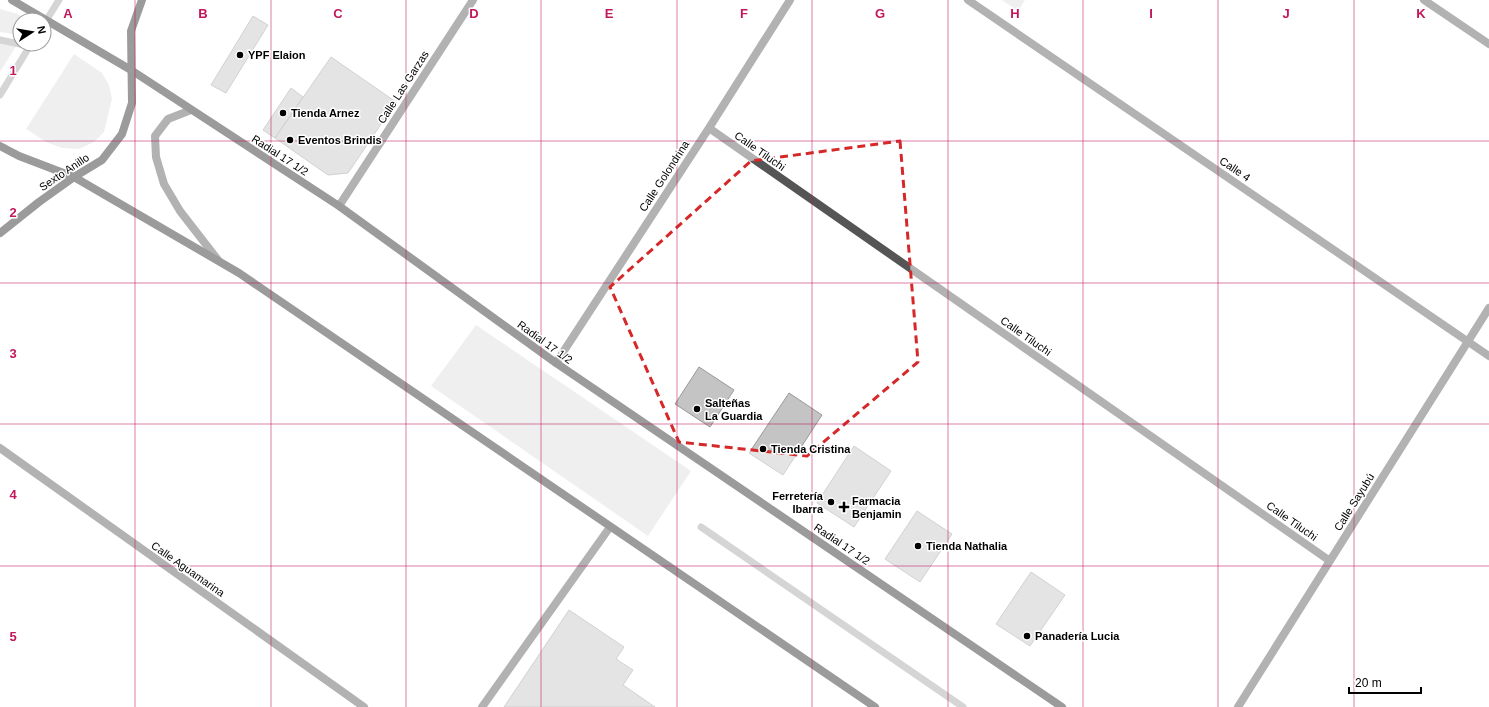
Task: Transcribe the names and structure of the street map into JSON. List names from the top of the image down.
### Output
{
  "streets": {
    "main road": ["Radial 17 1/2", "Sexto Anillo"],
    "street": [
      "Calle Las Garzas",
      "Calle Tiluchi",
      "Calle 4",
      "Calle Golondrina",
      "Calle Sayubú",
      "Calle Aguamarina"
    ]
  },
  "crossings": [
    ["Calle Las Garzas", "Radial 17 1/2"],
    ["Calle Tiluchi", "Calle Golondrina"],
    ["Calle Tiluchi", "Calle Sayubú"],
    ["Radial 17 1/2", "Sexto Anillo"],
    ["Radial 17 1/2", "Calle Golondrina"],
    ["Calle 4", "Calle Sayubú"]
  ],
  "places": {
    "other": [
      "YPF Elaion",
      "Tienda Arnez",
      "Eventos Brindis",
      "Salteñas La Guardia",
      "Tienda Cristina",
      "Ferretería Ibarra",
      "Tienda Nathalia",
      "Panadería Lucia"
    ],
    "health": ["Farmacia Benjamin"]
  },
  "scale_bar": "20 m",
  "north": "right",
  "grid": {
    "columns": [
      "A",
      "B",
      "C",
      "D",
      "E",
      "F",
      "G",
      "H",
      "I",
      "J",
      "K"
    ],
    "rows": [
      "1",
      "2",
      "3",
      "4",
      "5"
    ]
  }
}
